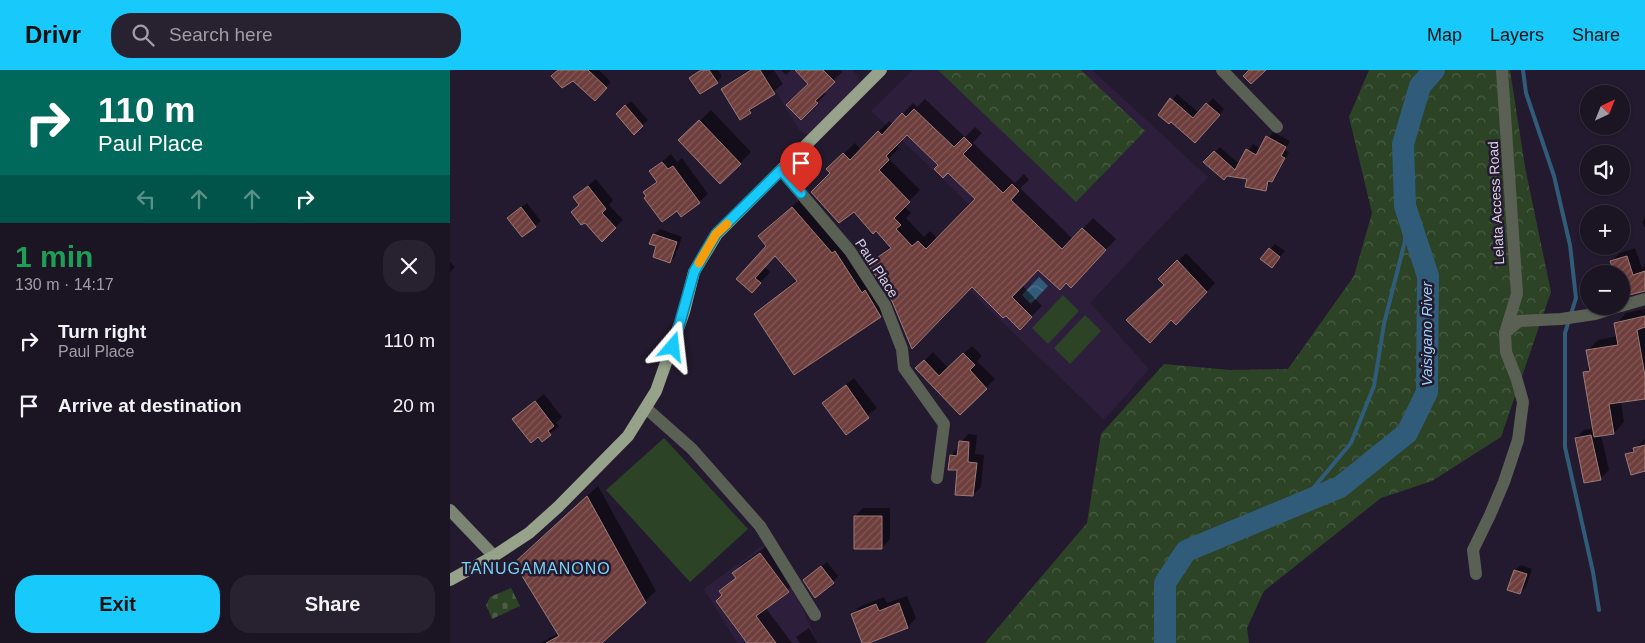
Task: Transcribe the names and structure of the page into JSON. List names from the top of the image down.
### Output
{
  "streets": {
    "street": ["Lelata Access Road", "Paul Place"]
  },
  "districts": ["TANUGAMANONO"],
  "water": ["Vaisigano River"],
  "north": "top right",
  "page": {
    "header": "Drivr",
    "search": "Search here",
    "nav": ["Map", "Layers", "Share"],
    "turn": ["110 m", "Paul Place"],
    "map_buttons": ["+", "−"],
    "heading": ["1 min", "130 m · 14:17"],
    "list": [
      {
        "name": "Turn right",
        "note": "Paul Place",
        "value": "110 m"
      },
      {
        "name": "Arrive at destination",
        "value": "20 m"
      }
    ],
    "buttons": ["Exit", "Share"]
  }
}
